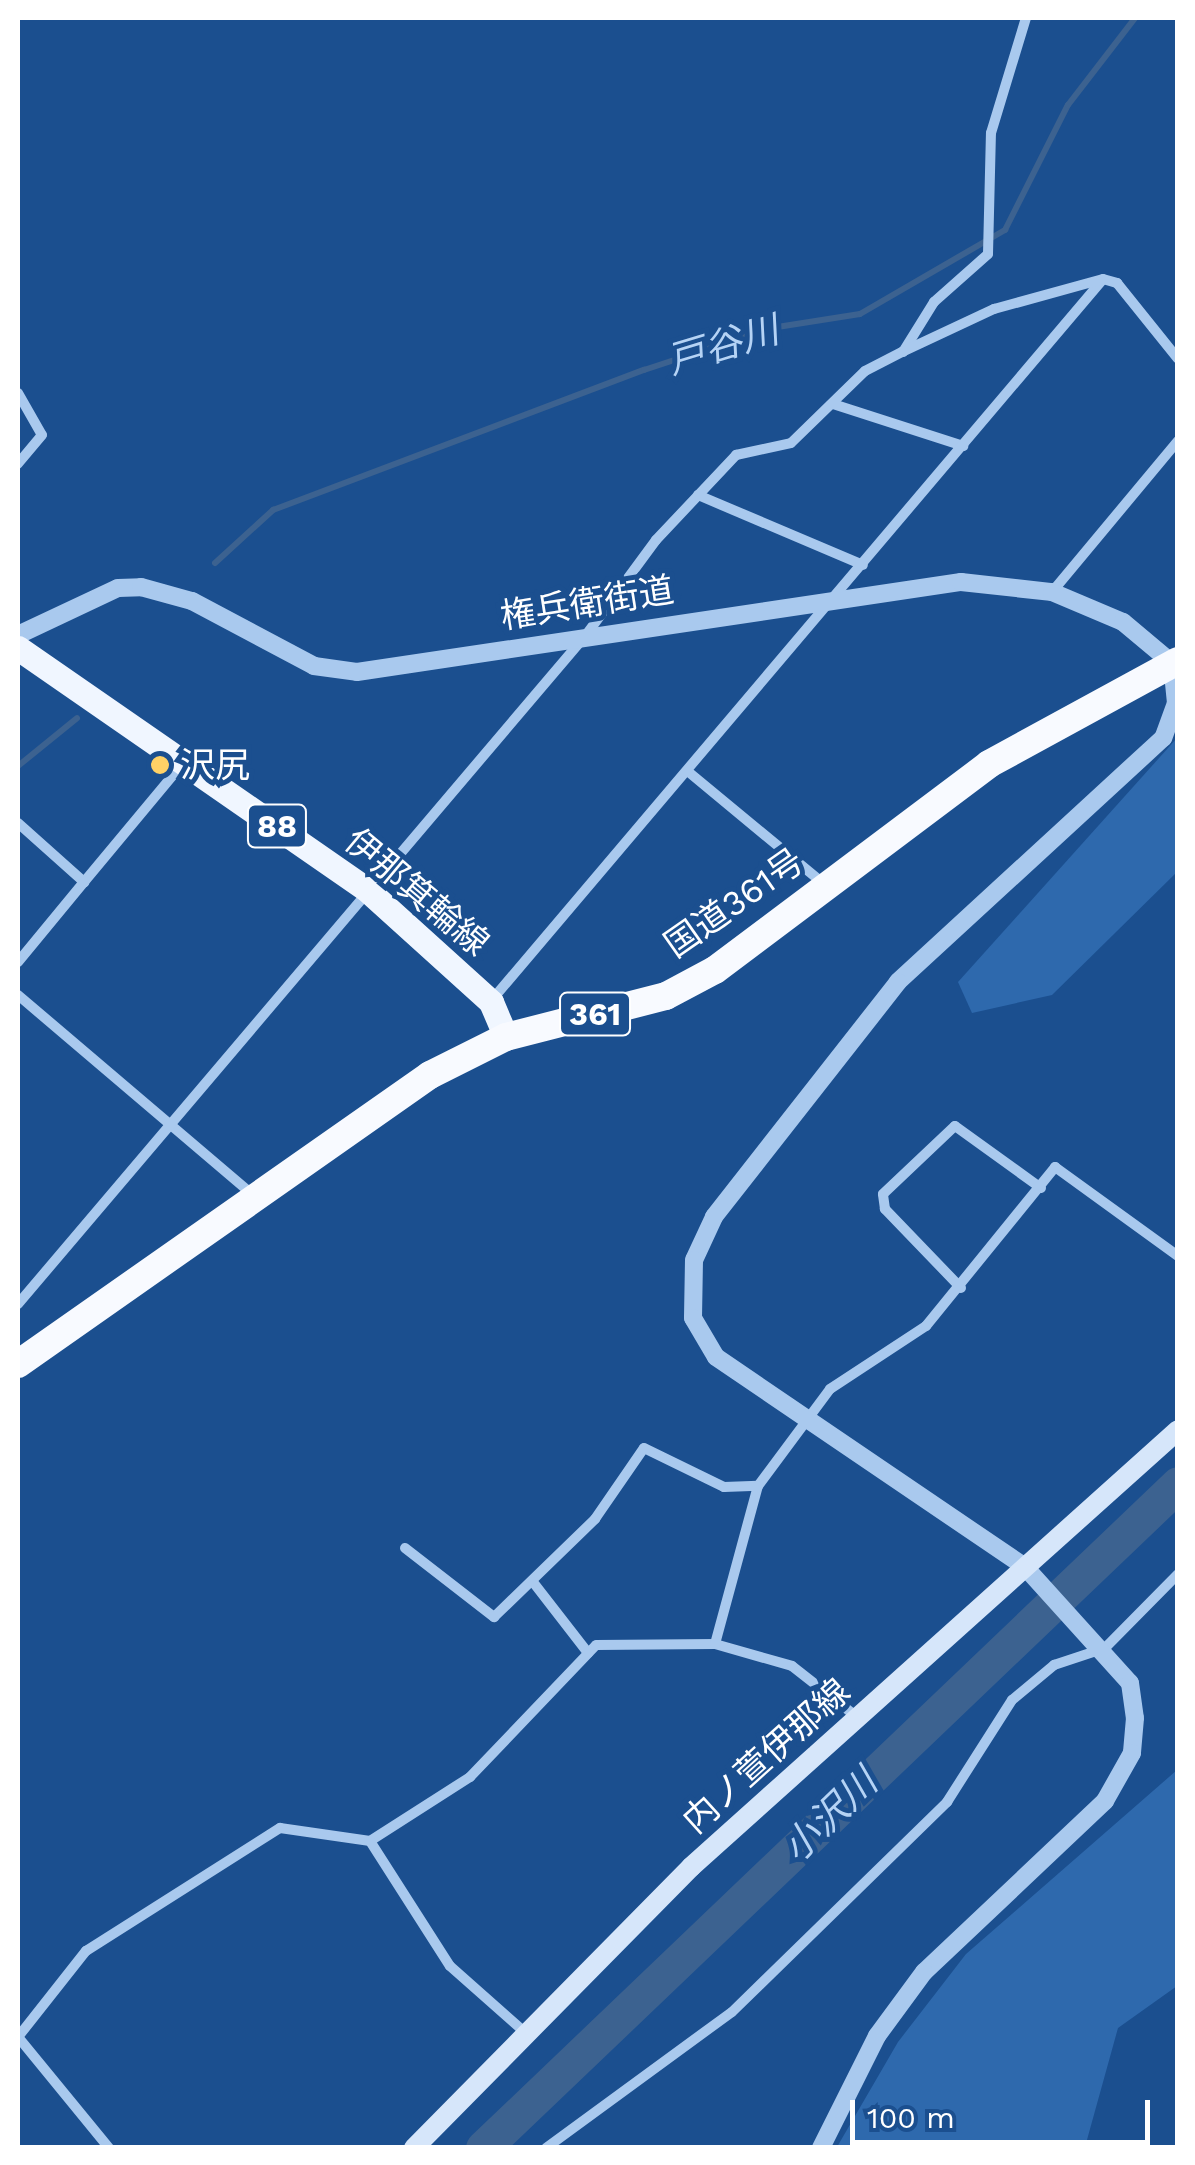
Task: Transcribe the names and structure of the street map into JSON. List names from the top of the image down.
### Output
{
  "streets": {
    "highway": ["国道361号", "361"],
    "main road": ["88", "伊那箕輪線", "内ノ萱伊那線"],
    "street": ["権兵衛街道"]
  },
  "crossings": [
    ["権兵衛街道", "国道361号"],
    ["伊那箕輪線", "国道361号"]
  ],
  "water": ["戸谷川", "小沢川"],
  "places": ["沢尻"],
  "scale_bar": "100 m"
}
